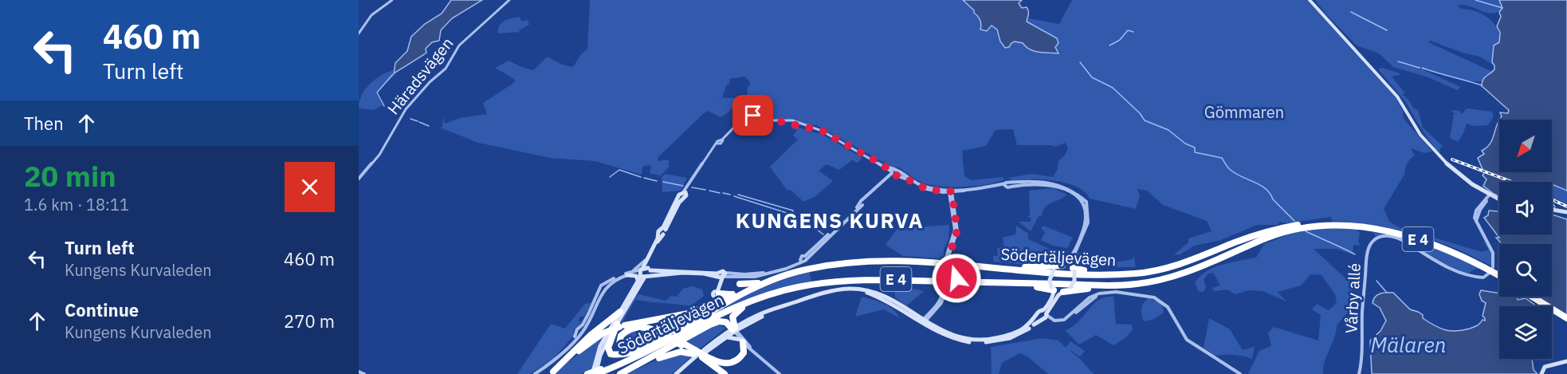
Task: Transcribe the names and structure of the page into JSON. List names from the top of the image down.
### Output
{
  "streets": {
    "highway": ["E 4", "Södertäljevägen"],
    "street": ["Häradsvägen", "Vårby allé"]
  },
  "districts": ["KUNGENS KURVA"],
  "water": ["Mälaren"],
  "parks": ["Gömmaren"],
  "north": "bottom left",
  "page": {
    "turn": ["460 m", "Turn left"],
    "then": "Then",
    "heading": ["20 min", "1.6 km · 18:11"],
    "list": [
      {
        "name": "Turn left",
        "note": "Kungens Kurvaleden",
        "value": "460 m"
      },
      {
        "name": "Continue",
        "note": "Kungens Kurvaleden",
        "value": "270 m"
      }
    ]
  }
}
